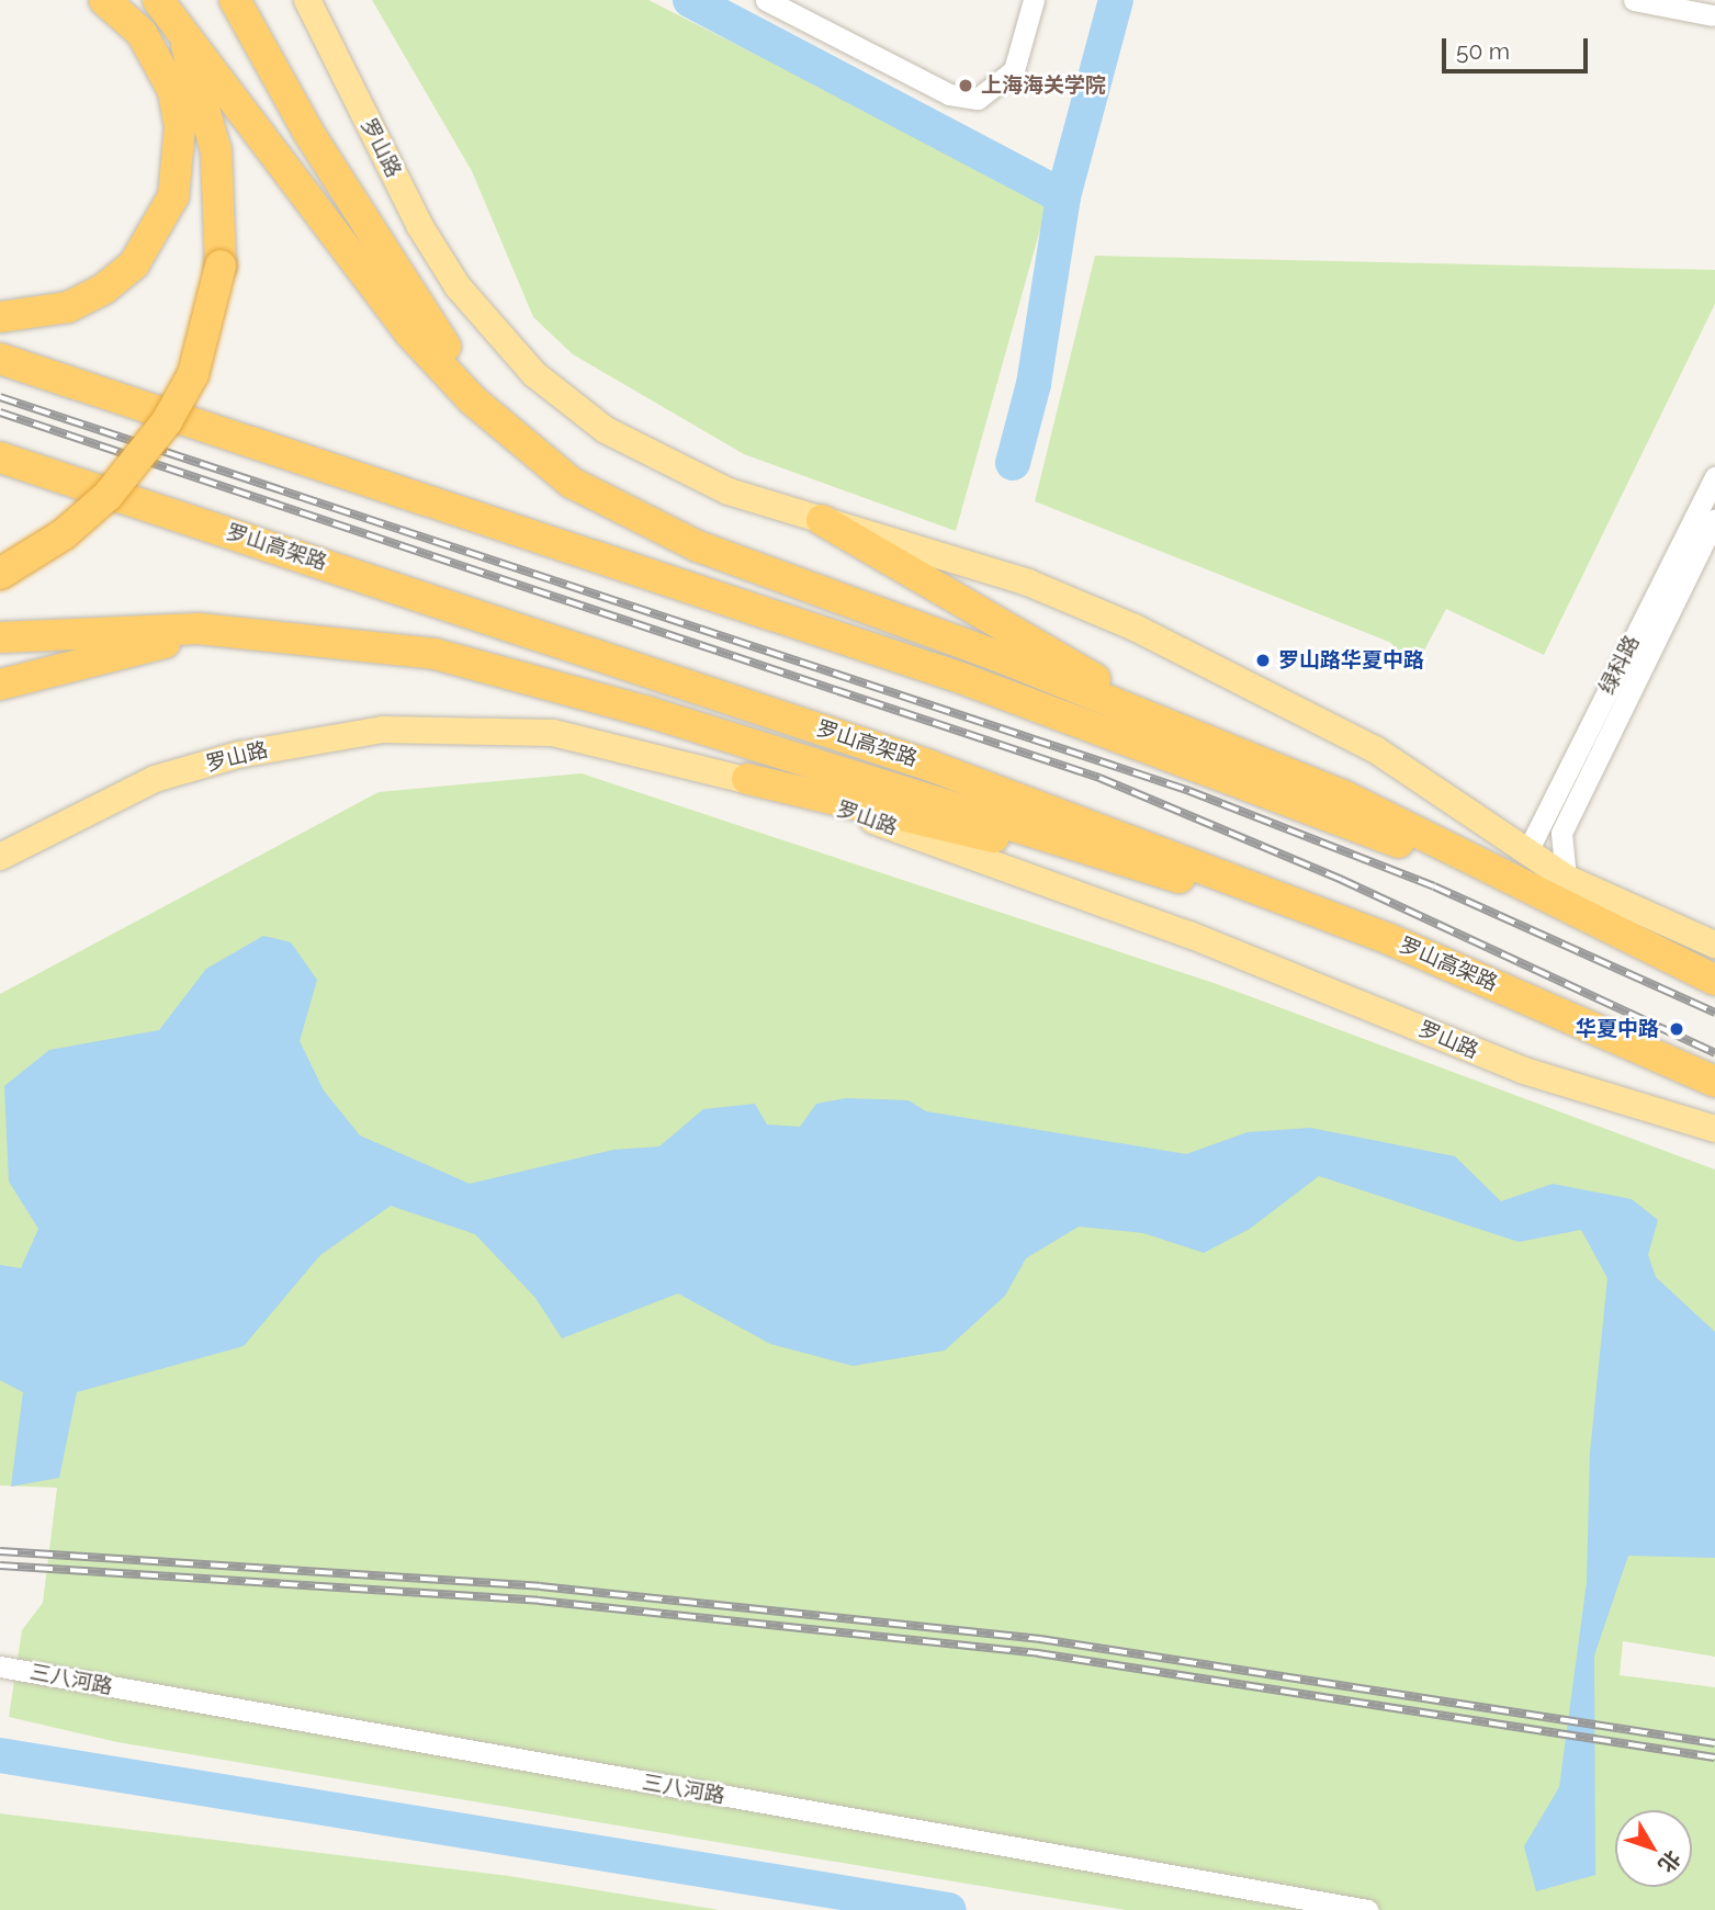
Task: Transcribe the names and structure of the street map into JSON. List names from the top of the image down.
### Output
{
  "streets": {
    "highway": ["罗山高架路"],
    "main road": ["罗山路"],
    "street": ["绿科路", "三八河路"]
  },
  "crossings": [
    ["罗山路", "绿科路"]
  ],
  "places": ["上海海关学院", "罗山路华夏中路", "华夏中路"],
  "scale_bar": "50 m",
  "north": "bottom right"
}
